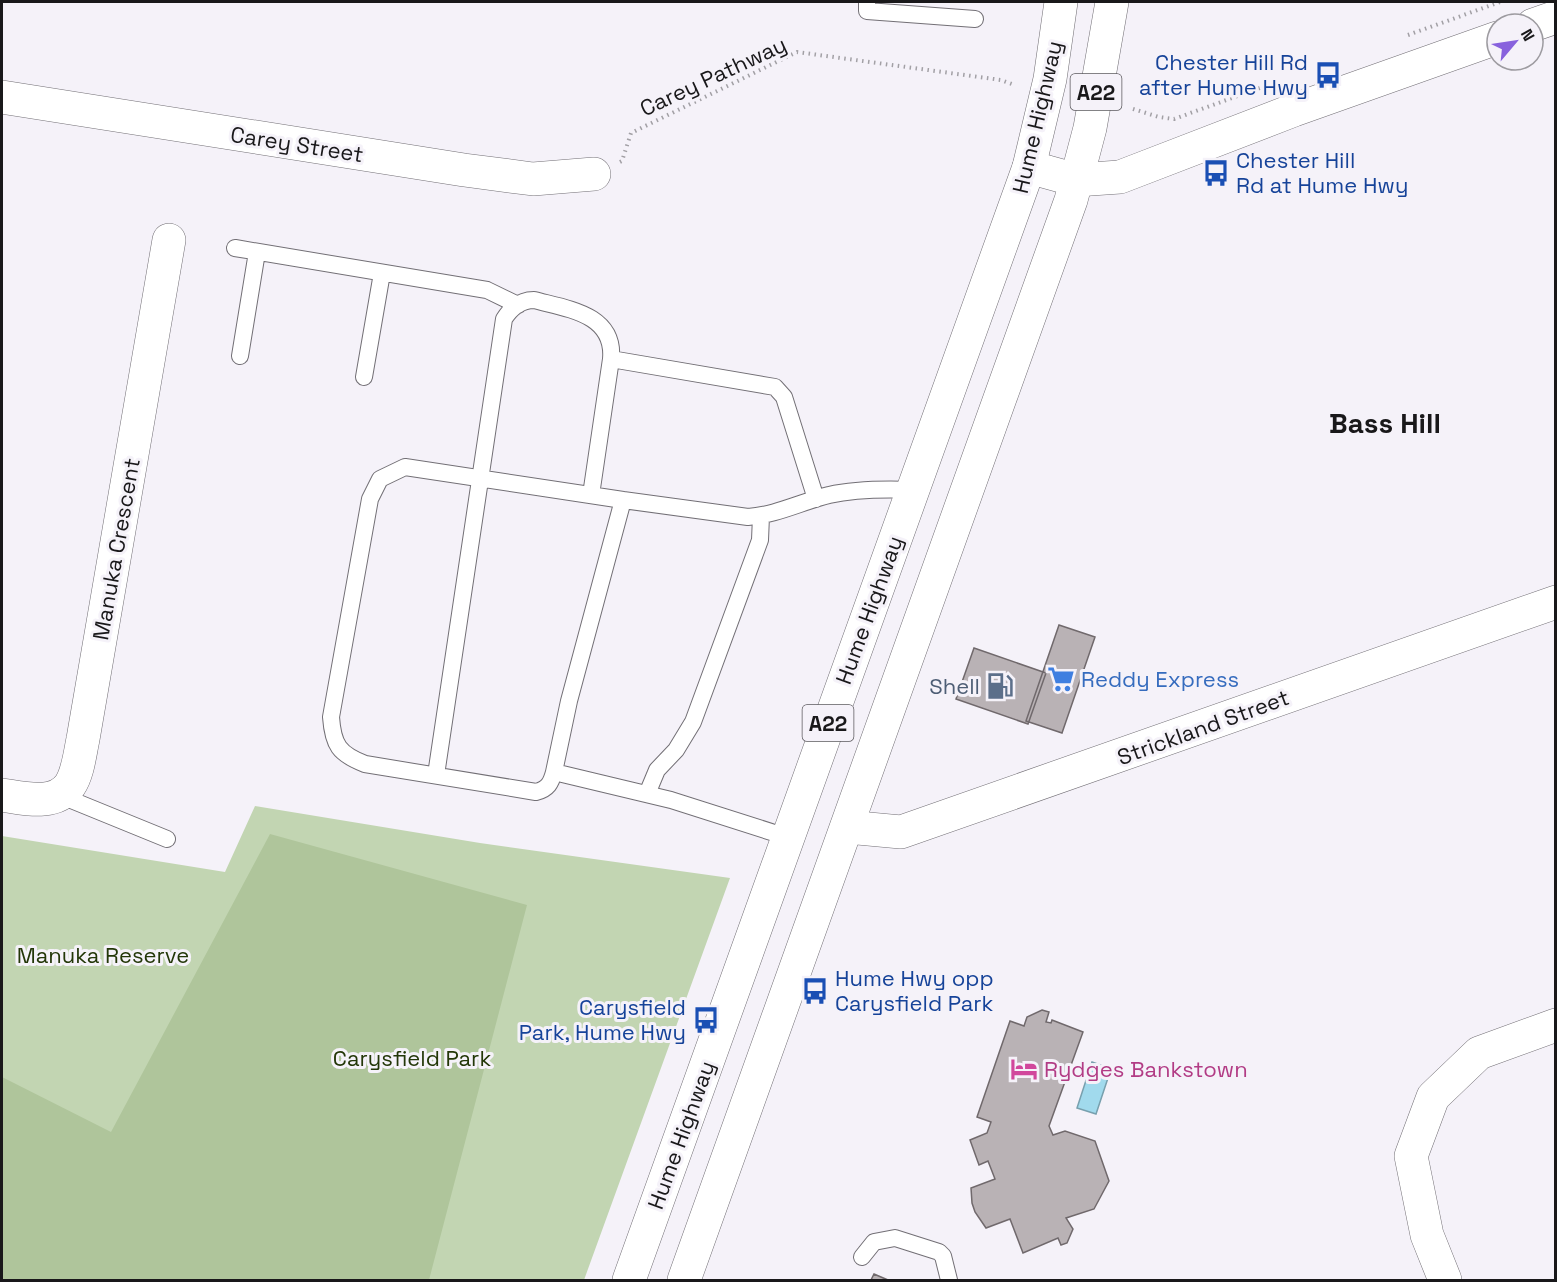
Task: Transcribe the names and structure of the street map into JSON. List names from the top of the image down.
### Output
{
  "streets": {
    "main road": [
      "A22",
      "Hume Highway",
      "Carey Street",
      "Manuka Crescent",
      "Strickland Street"
    ],
    "path": ["Carey Pathway"]
  },
  "crossings": [
    ["Carey Pathway", "Carey Street"],
    ["A22", "Strickland Street"]
  ],
  "districts": ["Bass Hill"],
  "parks": ["Manuka Reserve", "Carysfield Park"],
  "places": {
    "bus stop": [
      "Chester Hill Rd after Hume Hwy",
      "Chester Hill Rd at Hume Hwy",
      "Hume Hwy opp Carysfield Park",
      "Carysfield Park, Hume Hwy"
    ],
    "supermarket": ["Reddy Express"],
    "fuel station": ["Shell"],
    "hotel": ["Rydges Bankstown"]
  },
  "north": "top right"
}
